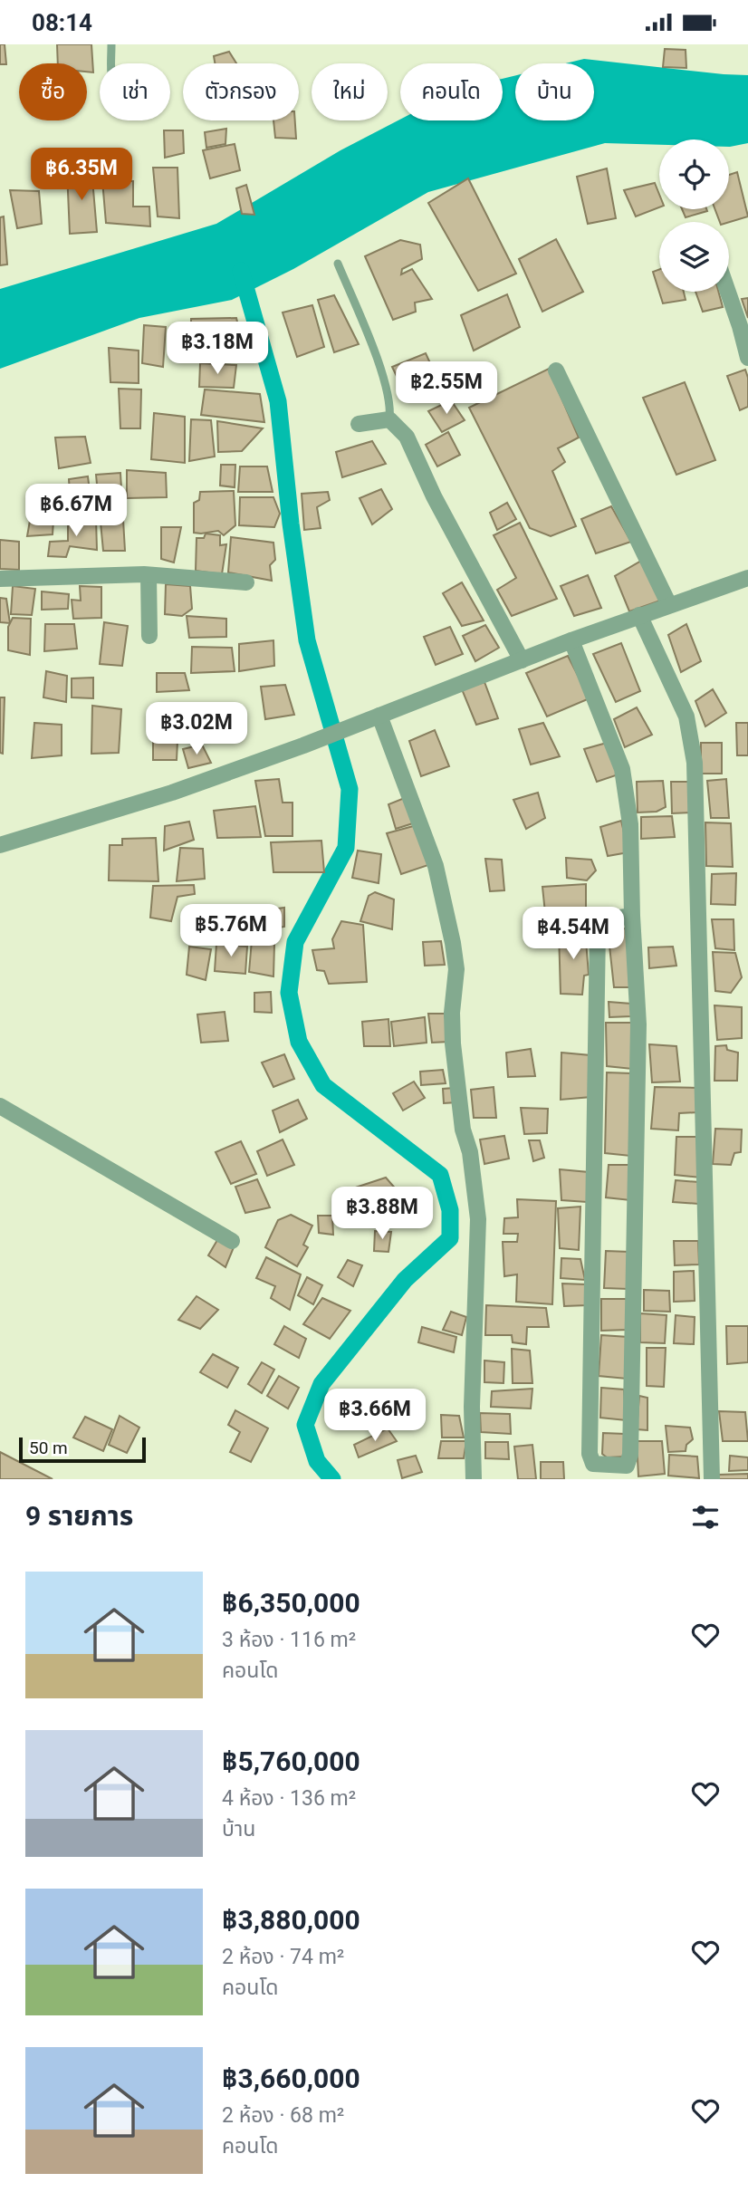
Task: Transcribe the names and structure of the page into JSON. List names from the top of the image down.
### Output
{
  "scale_bar": "50 m",
  "page": {
    "status": "08:14",
    "chip": [
      "ซื้อ",
      "เช่า",
      "ตัวกรอง",
      "ใหม่",
      "คอนโด",
      "บ้าน"
    ],
    "price": [
      "฿6.35M",
      "฿3.18M",
      "฿2.55M",
      "฿6.67M",
      "฿3.02M",
      "฿5.76M",
      "฿4.54M",
      "฿3.88M",
      "฿3.66M"
    ],
    "scale": "50 m",
    "heading": "9 รายการ",
    "list": [
      {
        "name": "฿6,350,000",
        "note": "3 ห้อง · 116 m² · คอนโด"
      },
      {
        "name": "฿5,760,000",
        "note": "4 ห้อง · 136 m² · บ้าน"
      },
      {
        "name": "฿3,880,000",
        "note": "2 ห้อง · 74 m² · คอนโด"
      },
      {
        "name": "฿3,660,000",
        "note": "2 ห้อง · 68 m² · คอนโด"
      }
    ]
  }
}
